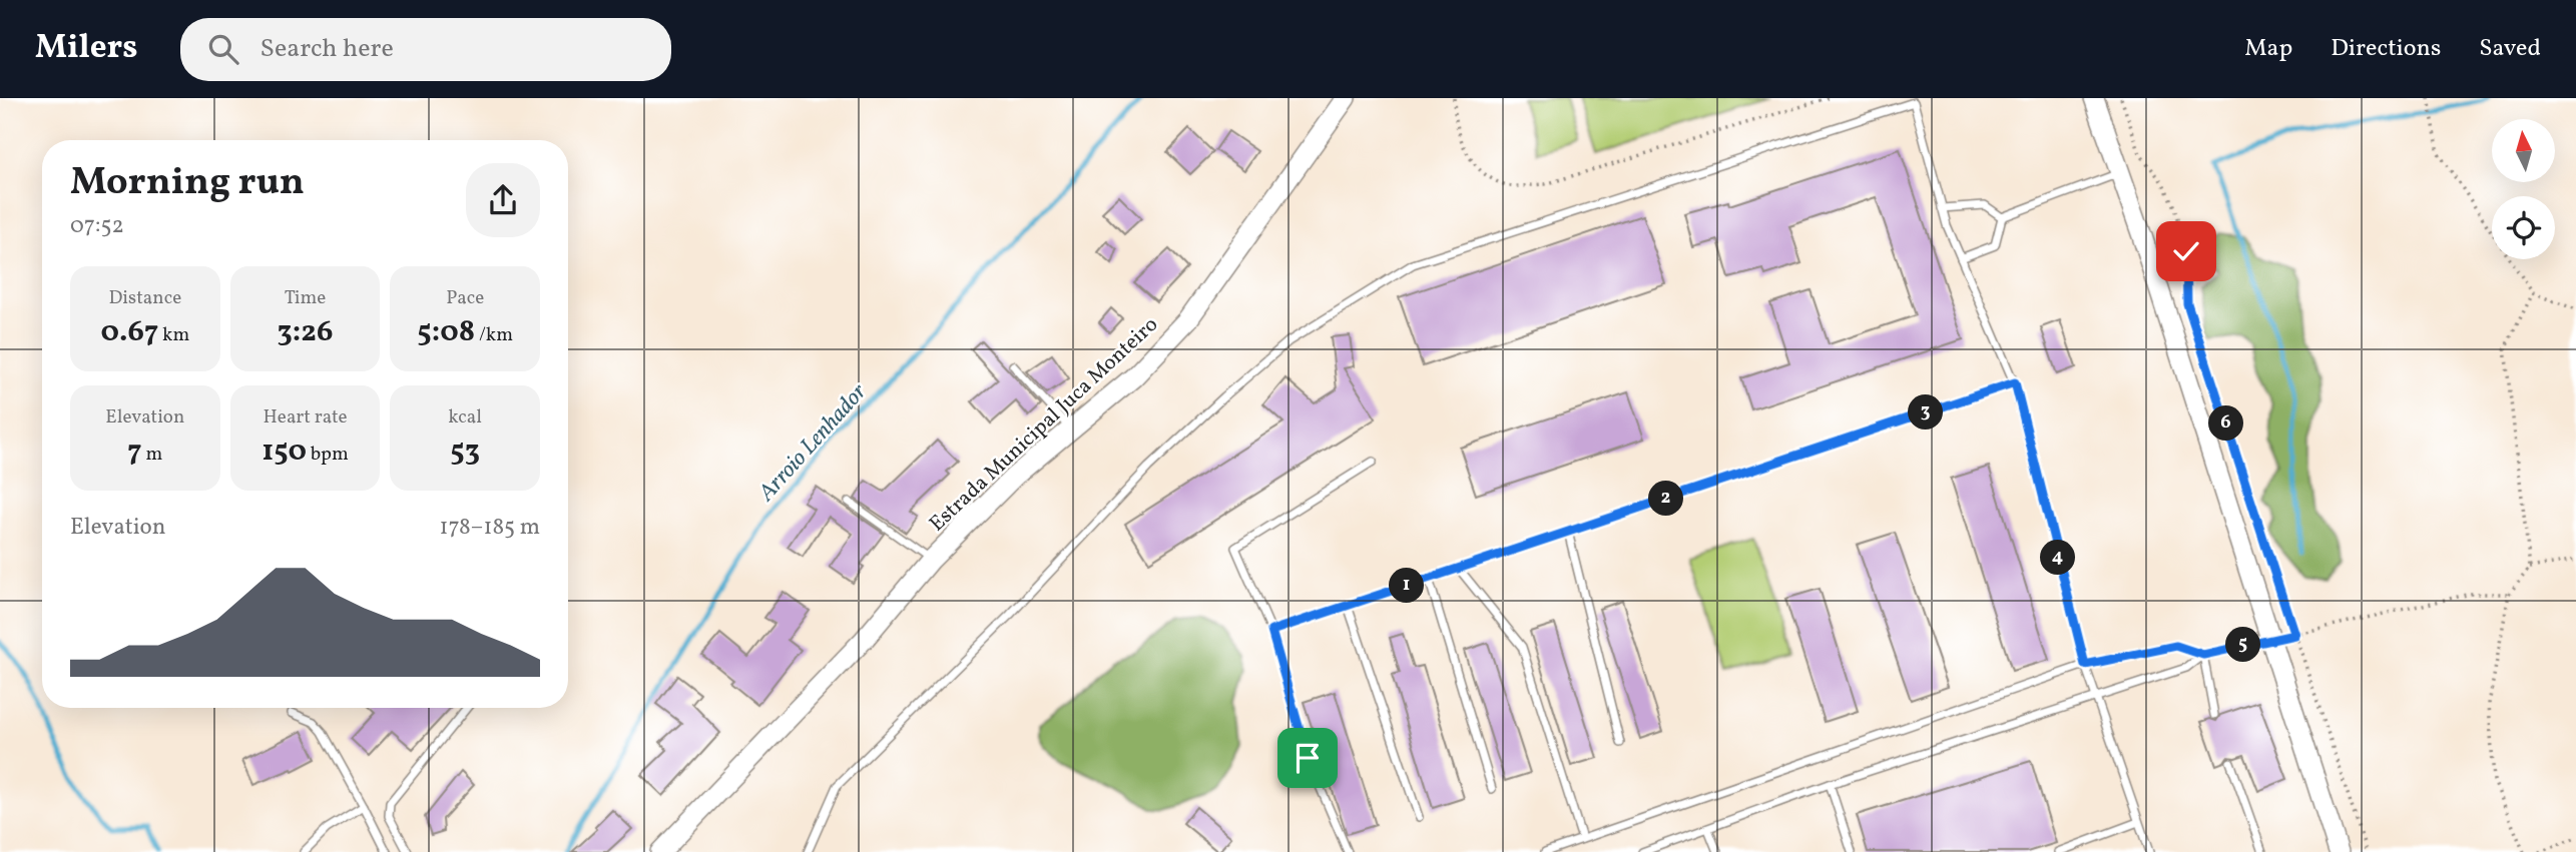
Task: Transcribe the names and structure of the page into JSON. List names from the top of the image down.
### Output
{
  "streets": {
    "street": ["Estrada Municipal Juca Monteiro"]
  },
  "water": ["Arroio Lenhador"],
  "north": "top",
  "page": {
    "header": "Milers",
    "search": "Search here",
    "nav": ["Map", "Directions", "Saved"],
    "heading": ["Morning run", "07:52"],
    "stats": [
      ["Distance", "0.67 km"],
      ["Time", "3:26"],
      ["Pace", "5:08 /km"],
      ["Elevation", "7 m"],
      ["Heart rate", "150 bpm"],
      ["kcal", "53"]
    ],
    "pins": [
      "3",
      "6",
      "2",
      "4",
      "1",
      "5"
    ],
    "chart": ["Elevation", "178–185 m"]
  }
}
